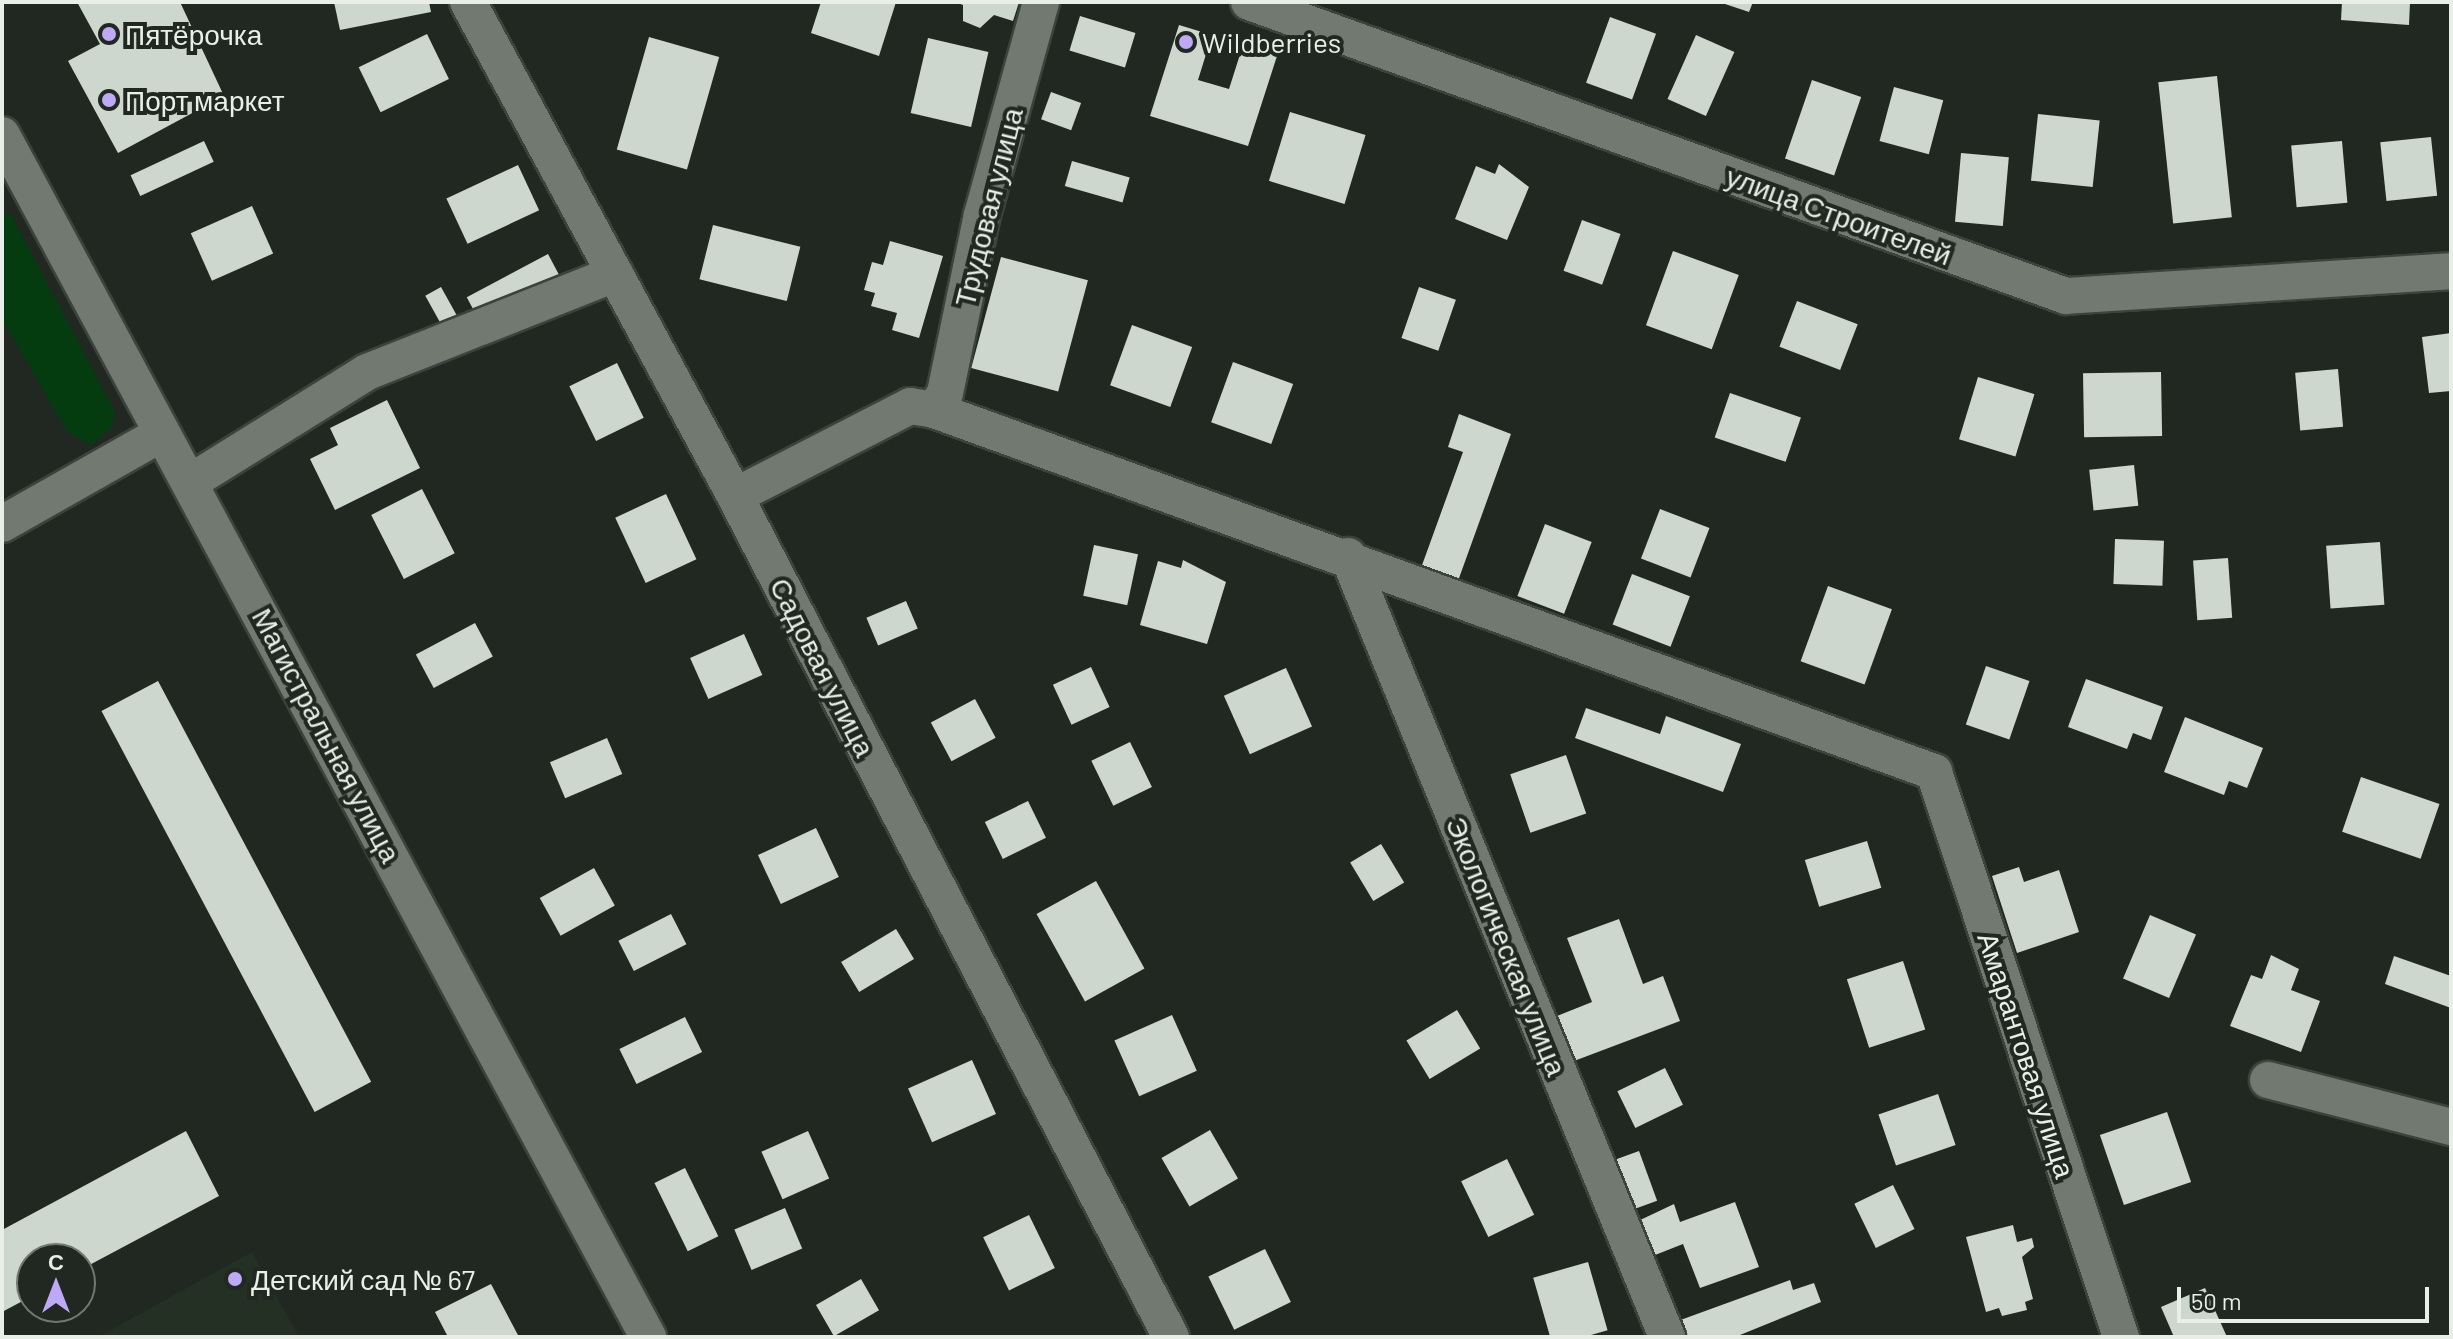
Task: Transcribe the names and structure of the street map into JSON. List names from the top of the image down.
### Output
{
  "streets": {
    "street": [
      "Трудовая улица",
      "улица Строителей",
      "Садовая улица",
      "Магистральная улица",
      "Экологическая улица",
      "Амарантовая улица"
    ]
  },
  "crossings": [
    ["Экологическая улица", "Амарантовая улица"]
  ],
  "places": [
    "Пятёрочка",
    "Wildberries",
    "Порт маркет",
    "Детский сад № 67"
  ],
  "scale_bar": "50 m",
  "north": "top"
}
